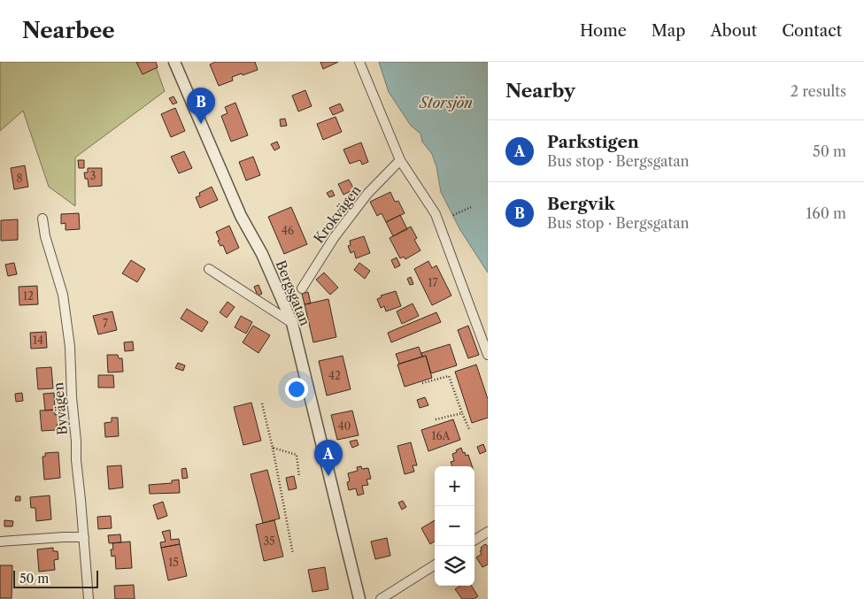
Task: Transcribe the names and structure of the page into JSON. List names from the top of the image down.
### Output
{
  "streets": {
    "street": ["Krokvägen", "Bergsgatan", "Byvägen"]
  },
  "water": ["Storsjön"],
  "house_numbers": [
    "3",
    "8",
    "46",
    "17",
    "12",
    "7",
    "14",
    "42",
    "40",
    "16A",
    "35",
    "15"
  ],
  "scale_bar": "50 m",
  "page": {
    "header": "Nearbee",
    "nav": [
      "Home",
      "Map",
      "About",
      "Contact"
    ],
    "heading": ["Nearby", "2 results"],
    "pins": ["B", "A"],
    "list": [
      {
        "mark": "A",
        "name": "Parkstigen",
        "note": "Bus stop · Bergsgatan",
        "value": "50 m"
      },
      {
        "mark": "B",
        "name": "Bergvik",
        "note": "Bus stop · Bergsgatan",
        "value": "160 m"
      }
    ],
    "map_buttons": ["+", "−"],
    "scale": "50 m"
  }
}
